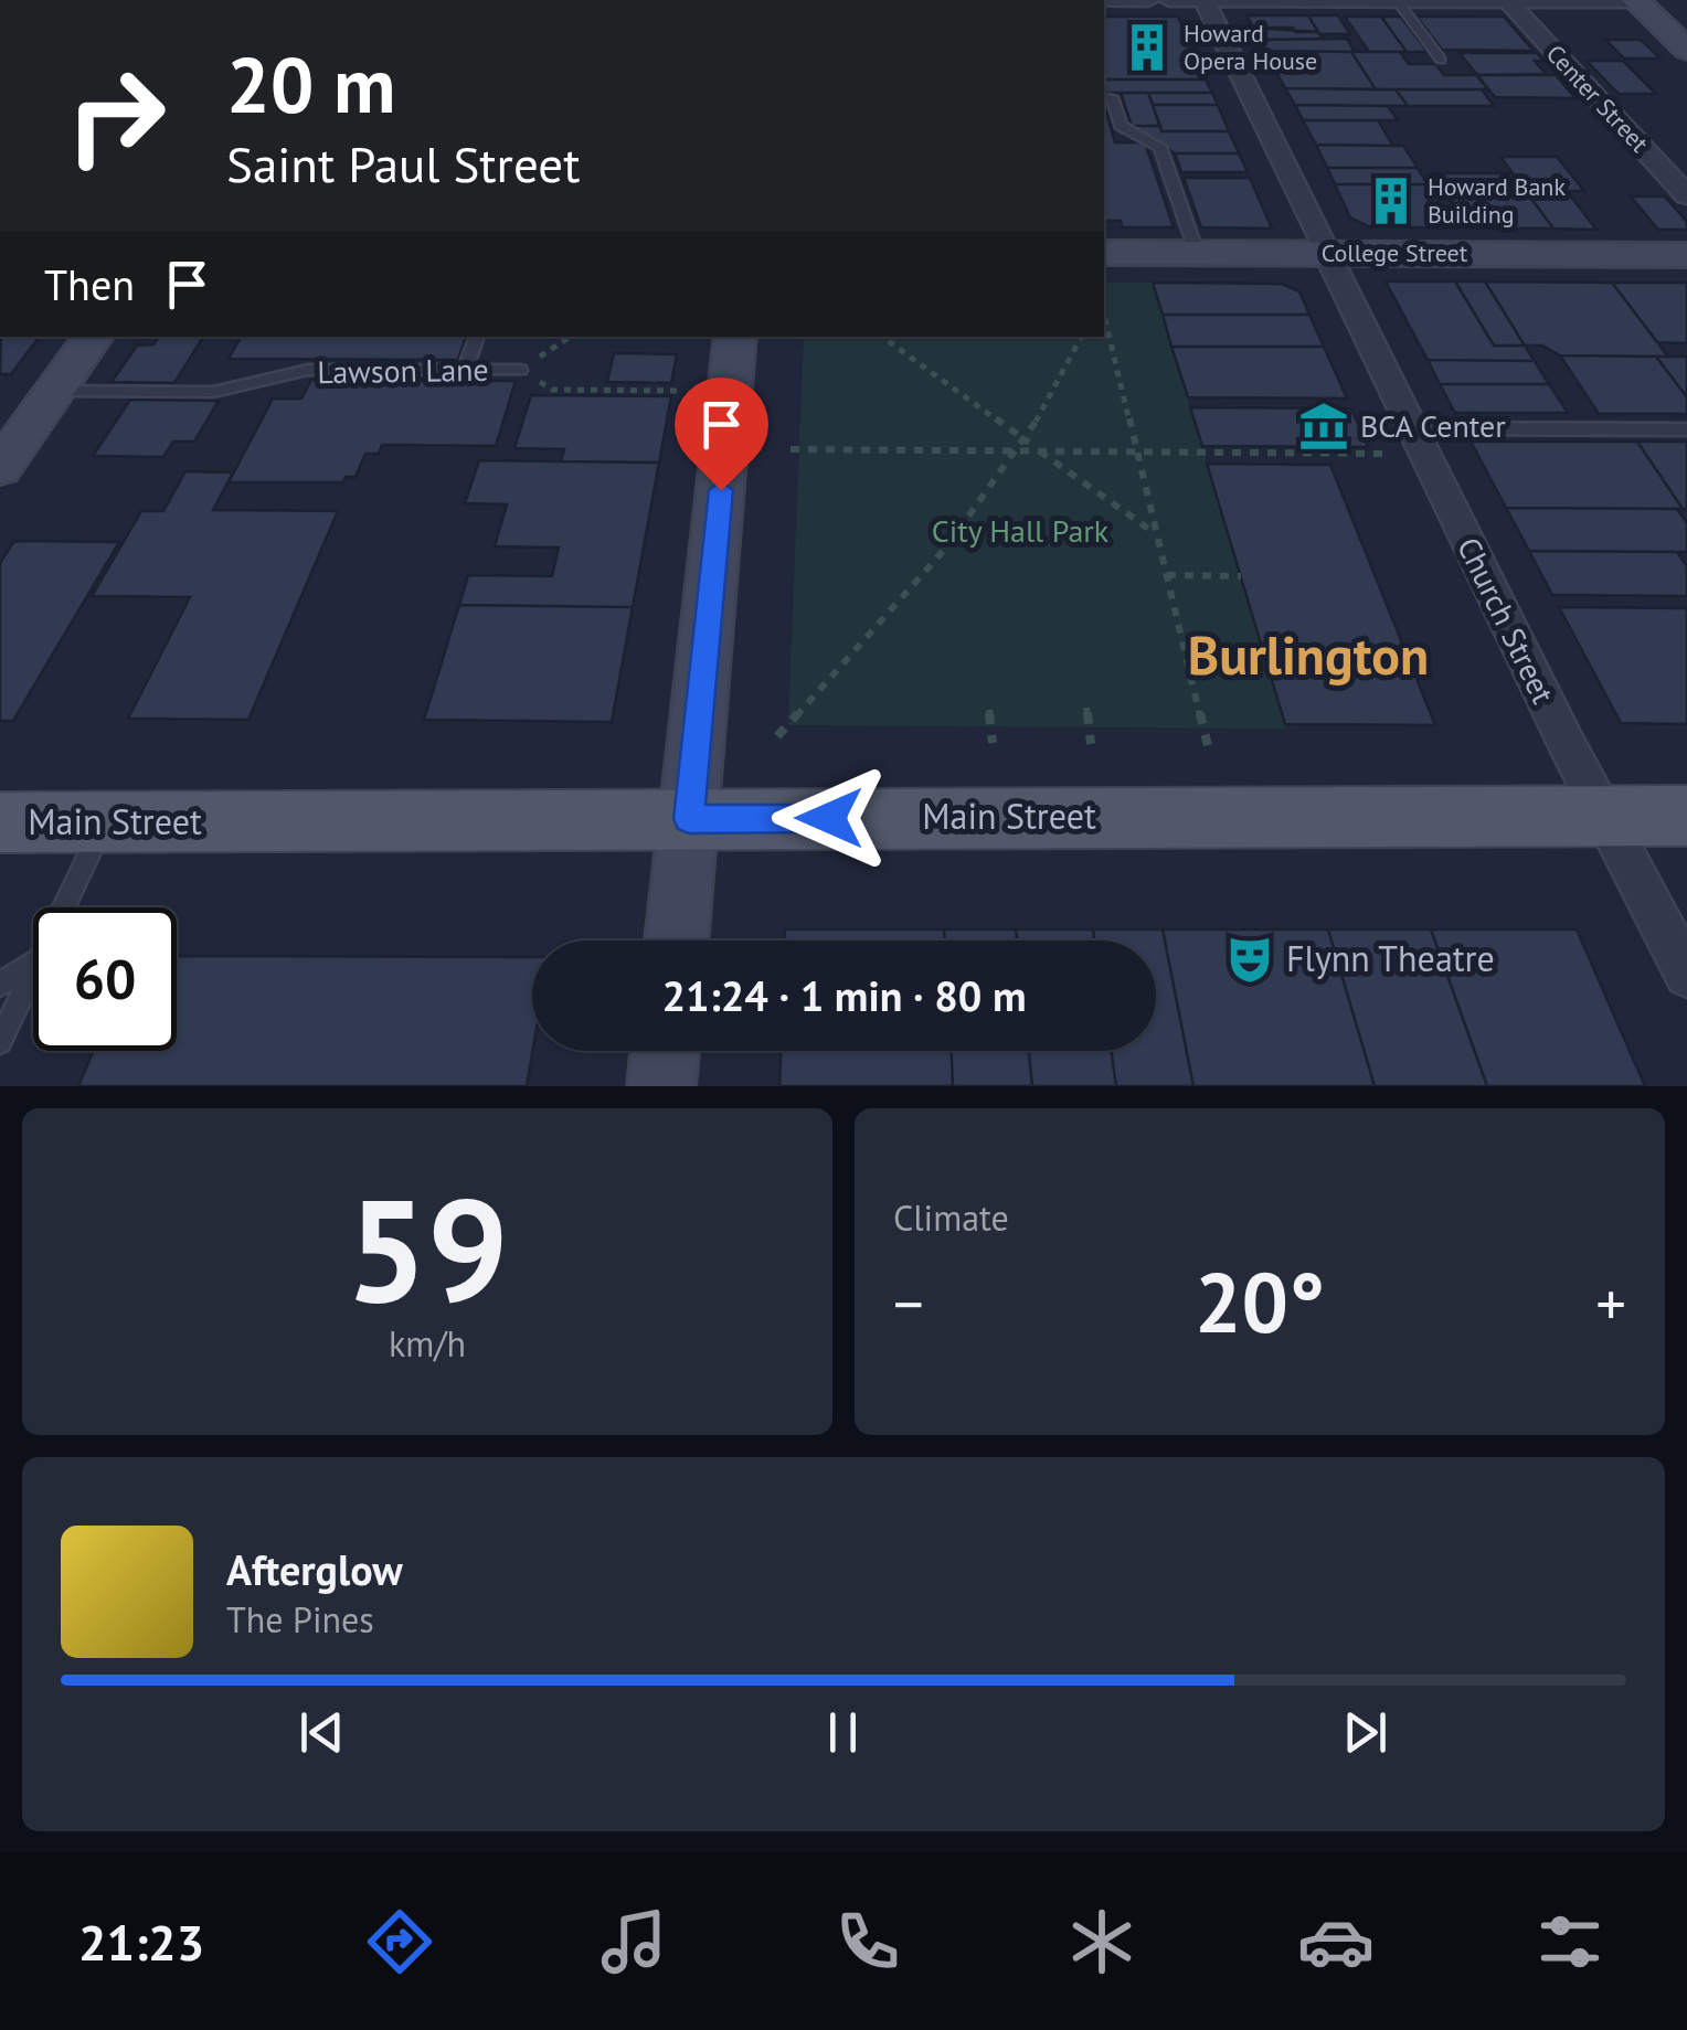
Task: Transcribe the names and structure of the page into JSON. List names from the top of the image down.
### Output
{
  "streets": {
    "main road": ["Main Street"],
    "street": ["Center Street", "College Street", "Church Street"],
    "lane": ["Lawson Lane"]
  },
  "crossings": [
    ["Church Street", "Main Street"]
  ],
  "districts": ["Burlington"],
  "parks": ["City Hall Park"],
  "places": {
    "building": ["Howard Opera House", "Howard Bank Building"],
    "museum": ["BCA Center"],
    "theatre": ["Flynn Theatre"]
  },
  "page": {
    "turn": ["20 m", "Saint Paul Street"],
    "then": "Then",
    "limit": "60",
    "trip": "21:24 · 1 min · 80 m",
    "tile": [
      ["59", "km/h"],
      "Climate"
    ],
    "heat": ["−", "20°", "+"],
    "song": ["Afterglow", "The Pines"],
    "tabs": "21:23"
  }
}
